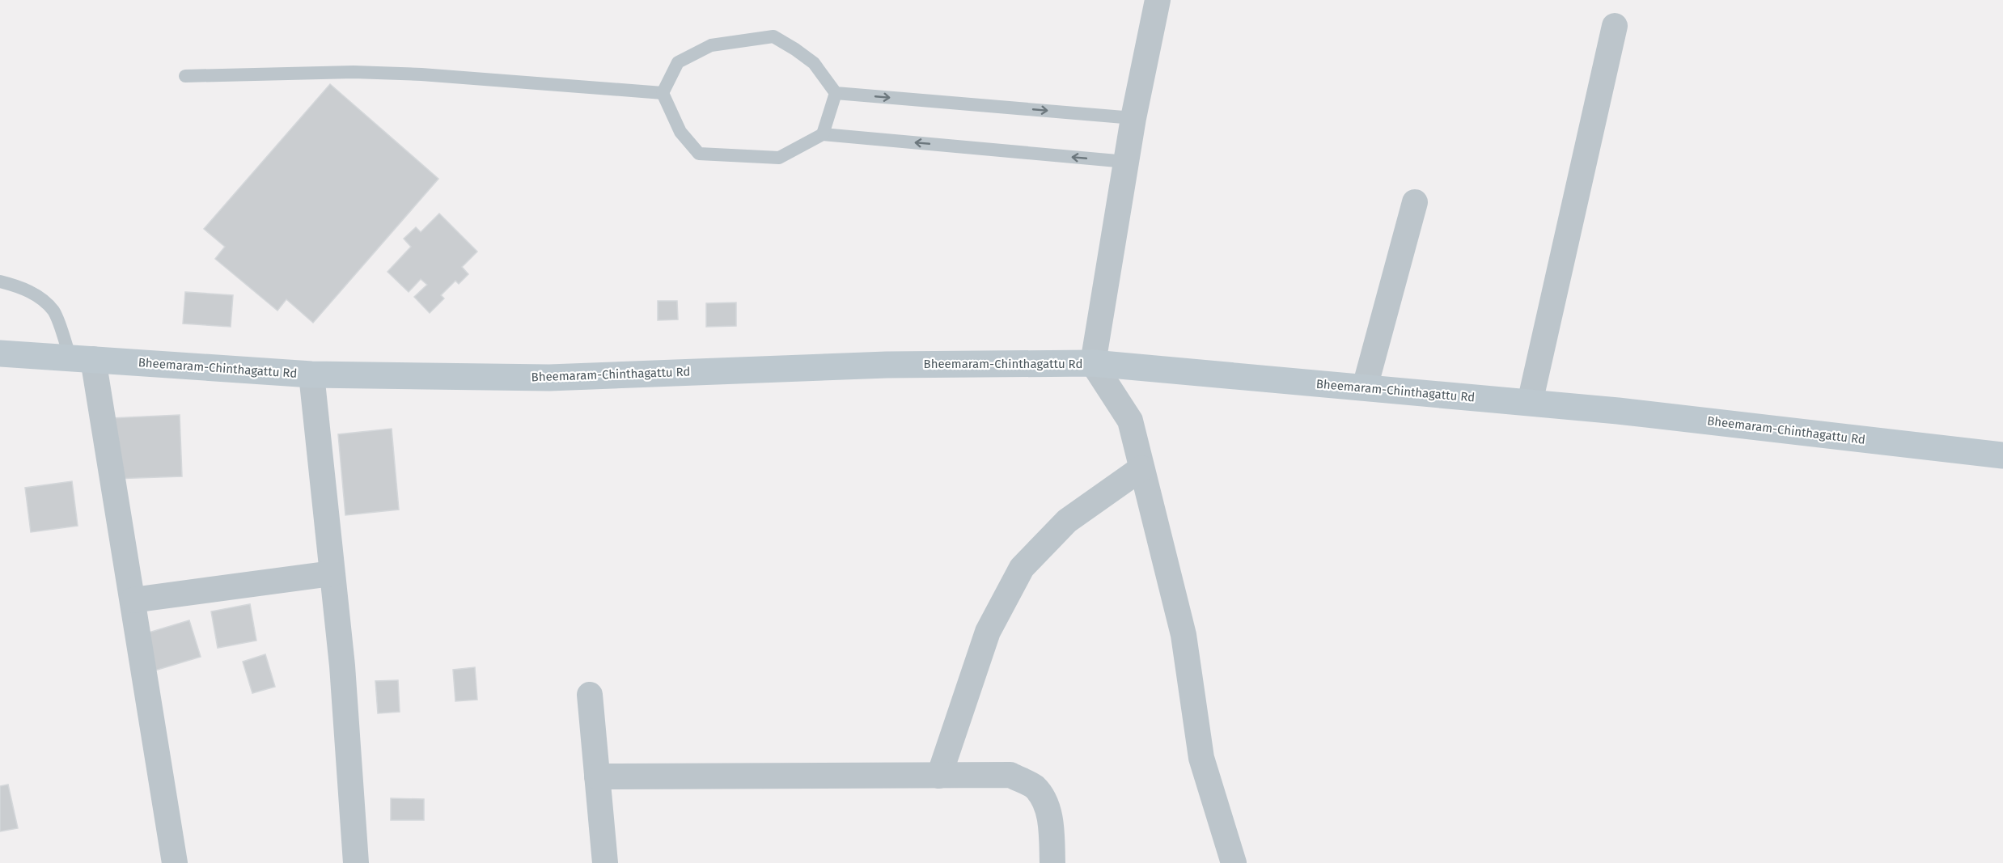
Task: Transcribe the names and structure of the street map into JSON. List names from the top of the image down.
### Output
{
  "streets": {
    "street": ["Bheemaram-Chinthagattu Rd"]
  }
}
